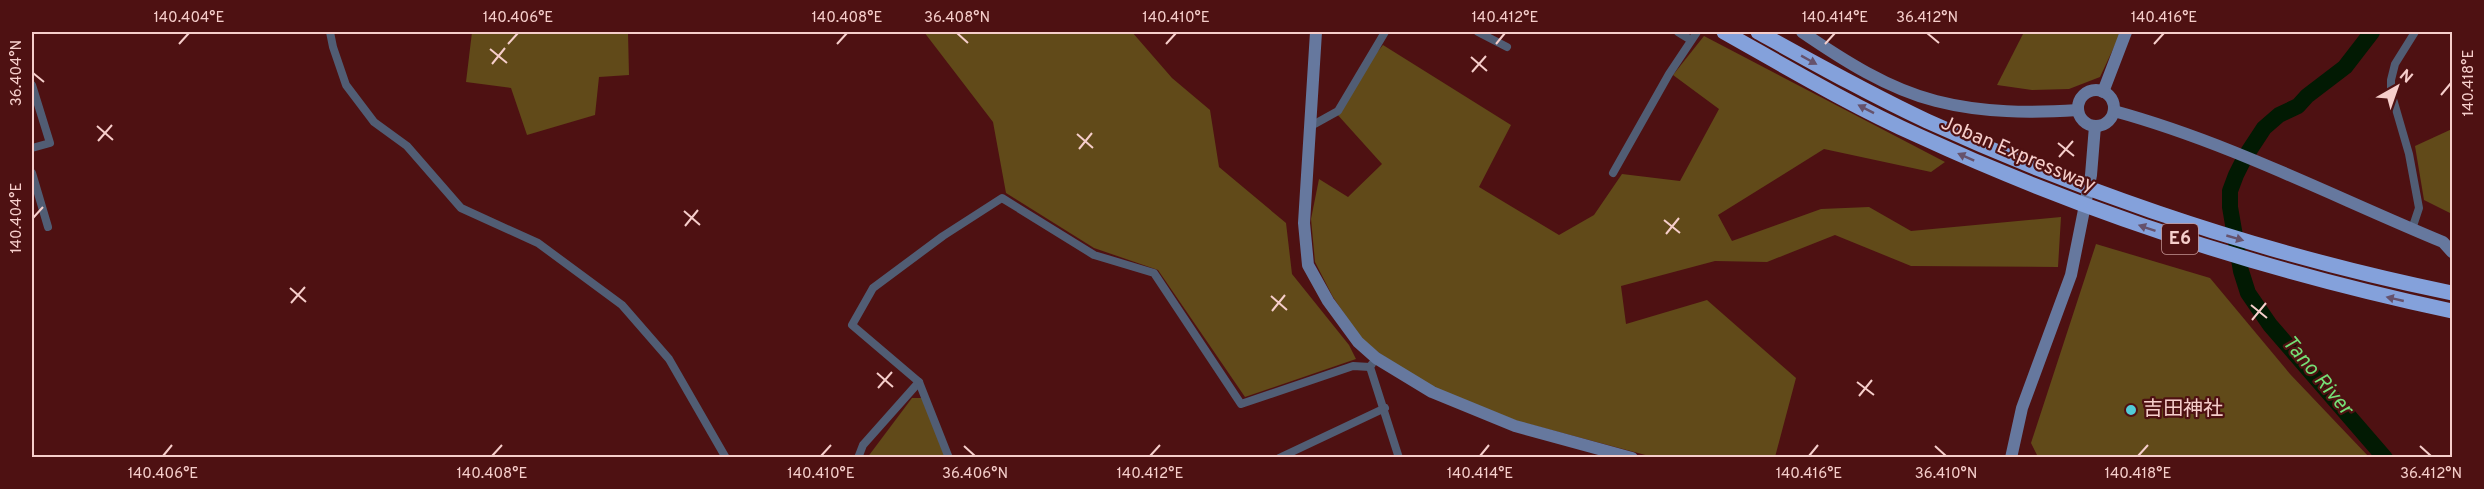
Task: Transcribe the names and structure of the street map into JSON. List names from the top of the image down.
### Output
{
  "streets": {
    "highway": ["Joban Expressway", "E6"]
  },
  "water": ["Tano River"],
  "places": ["吉田神社"],
  "north": "top right",
  "coordinates": [
    "140.404°E",
    "140.406°E",
    "140.408°E",
    "36.408°N",
    "140.410°E",
    "140.412°E",
    "140.414°E",
    "36.412°N",
    "140.416°E",
    "36.404°N",
    "140.418°E",
    "36.406°N",
    "36.410°N"
  ]
}
